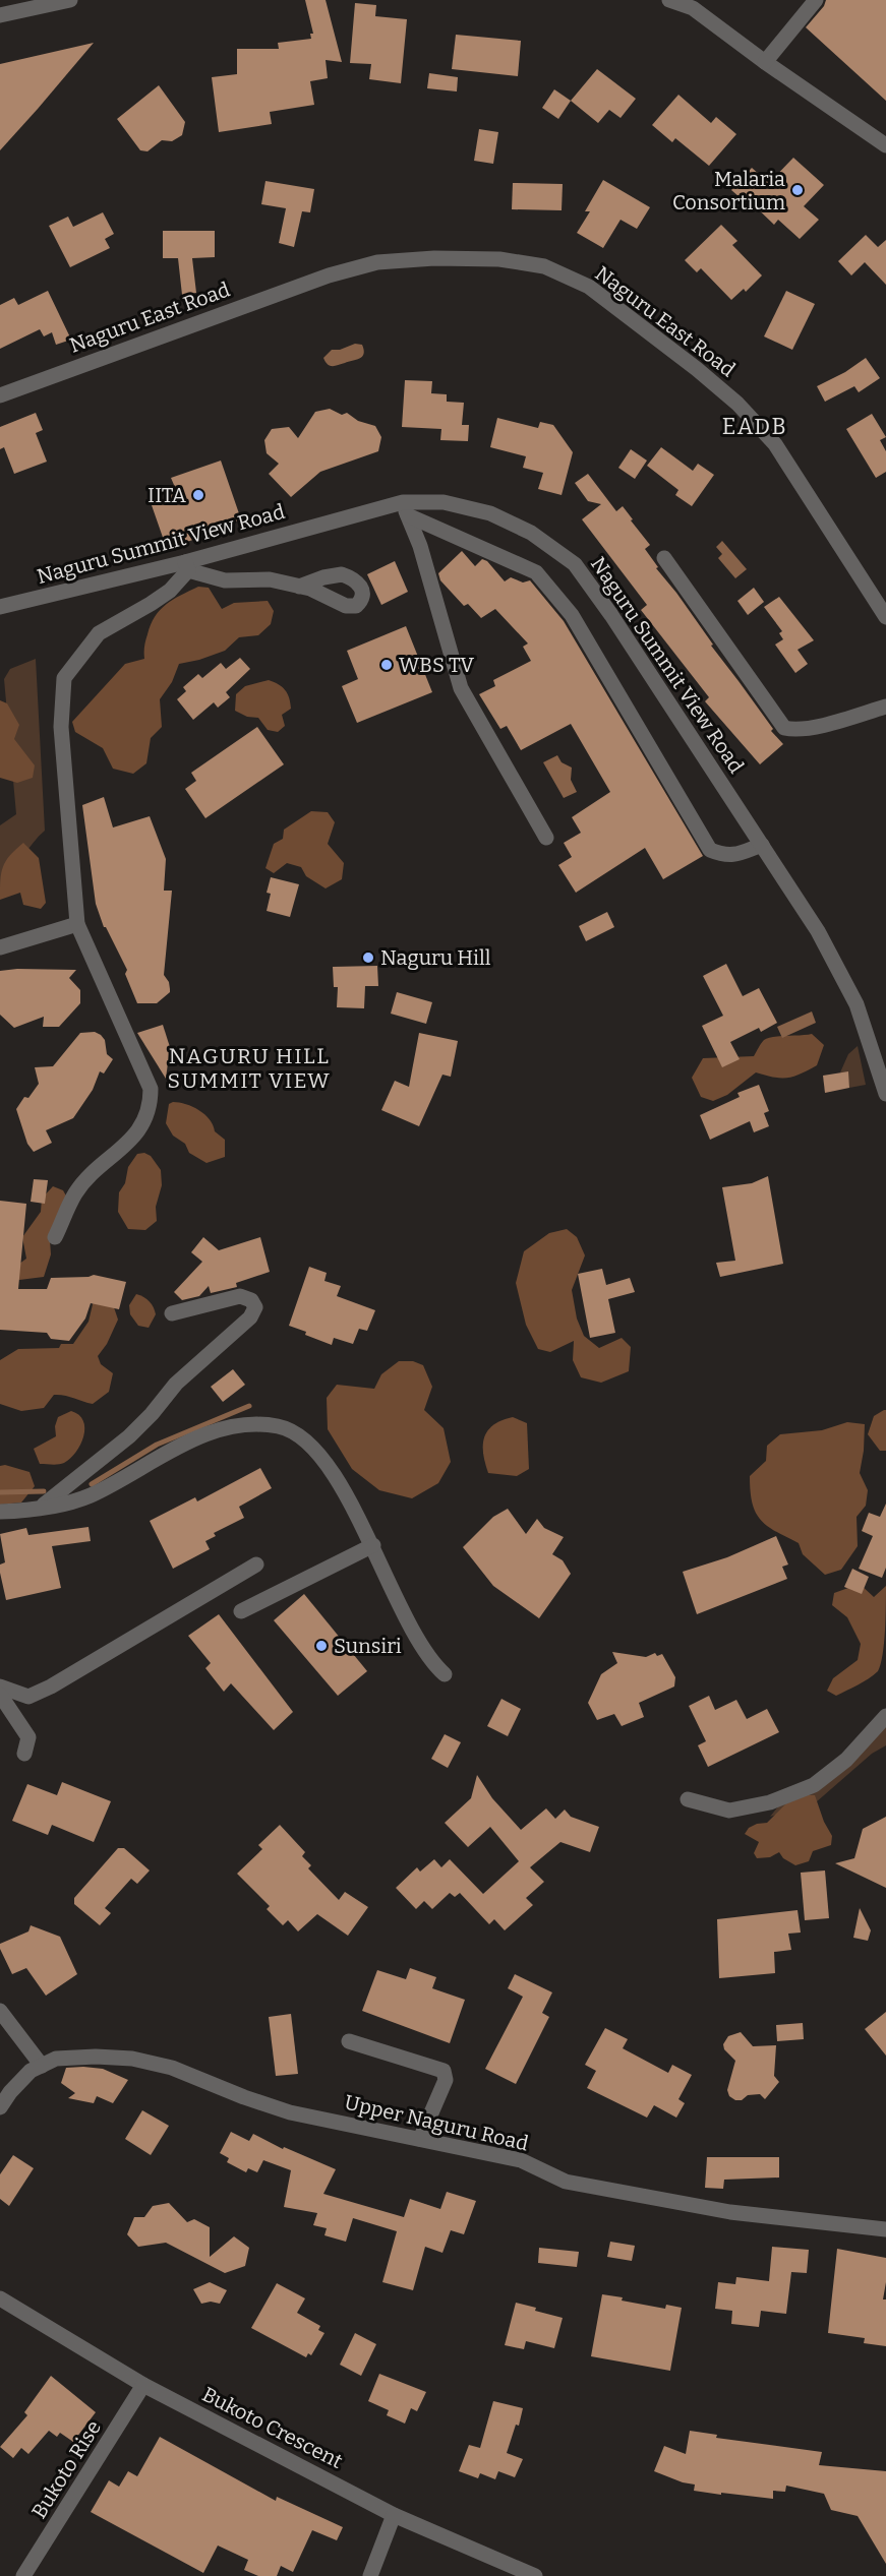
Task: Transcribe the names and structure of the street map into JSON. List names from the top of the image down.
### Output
{
  "streets": {
    "street": [
      "Naguru East Road",
      "Naguru Summit View Road",
      "Upper Naguru Road",
      "Bukoto Crescent",
      "Bukoto Rise"
    ]
  },
  "crossings": [
    ["Bukoto Crescent", "Bukoto Rise"]
  ],
  "districts": ["EADB", "NAGURU HILL SUMMIT VIEW"],
  "places": [
    "Malaria Consortium",
    "IITA",
    "WBS TV",
    "Naguru Hill",
    "Sunsiri"
  ]
}
